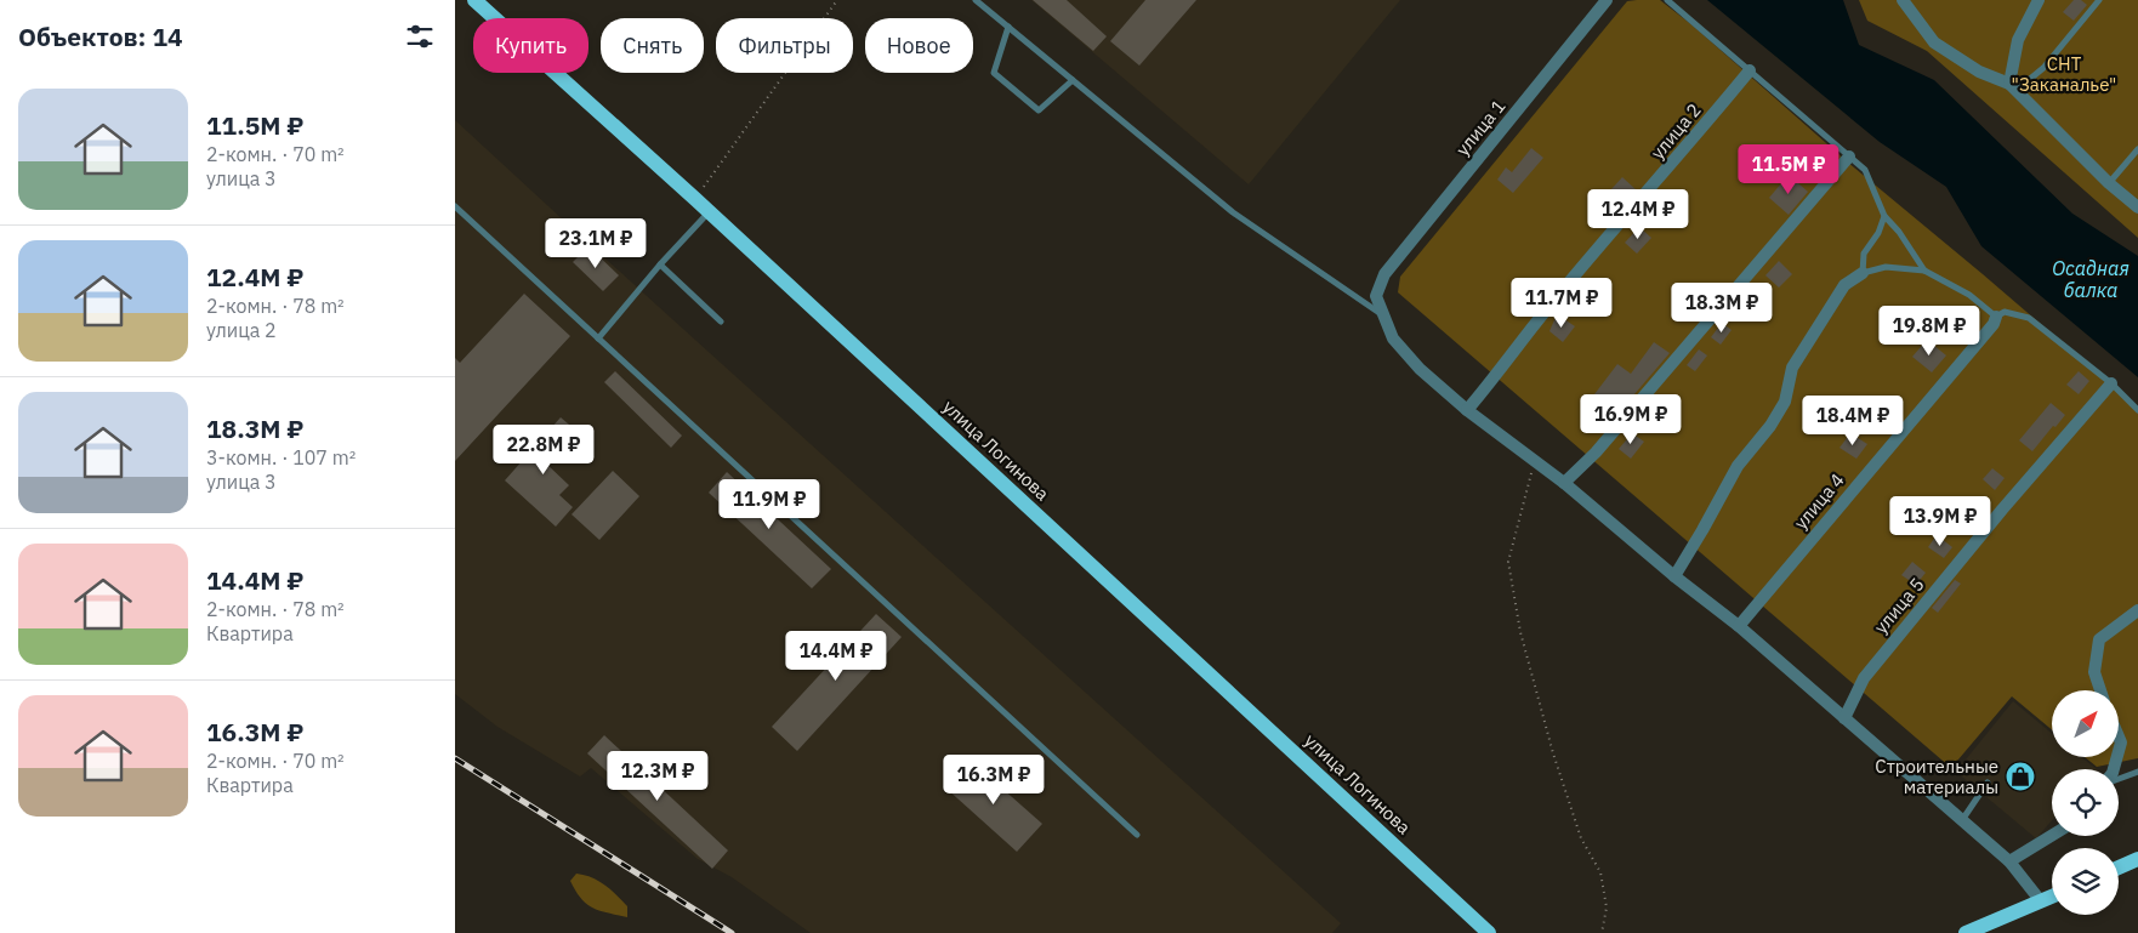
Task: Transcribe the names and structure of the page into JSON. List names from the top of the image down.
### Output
{
  "streets": {
    "main road": ["улица Логинова"],
    "street": [
      "улица 1",
      "улица 2",
      "улица 4",
      "улица 5"
    ]
  },
  "water": ["Осадная балка"],
  "parks": ["СНТ \"Заканалье\""],
  "places": {
    "shop": ["Строительные материалы"]
  },
  "north": "top right",
  "page": {
    "heading": "Объектов: 14",
    "chip": [
      "Купить",
      "Снять",
      "Фильтры",
      "Новое"
    ],
    "list": [
      {
        "name": "11.5M ₽",
        "note": "2-комн. · 70 m² · улица 3"
      },
      {
        "name": "12.4M ₽",
        "note": "2-комн. · 78 m² · улица 2"
      },
      {
        "name": "18.3M ₽",
        "note": "3-комн. · 107 m² · улица 3"
      },
      {
        "name": "14.4M ₽",
        "note": "2-комн. · 78 m² · Квартира"
      },
      {
        "name": "16.3M ₽",
        "note": "2-комн. · 70 m² · Квартира"
      }
    ],
    "price": [
      "11.5M ₽",
      "12.4M ₽",
      "23.1M ₽",
      "11.7M ₽",
      "18.3M ₽",
      "19.8M ₽",
      "16.9M ₽",
      "18.4M ₽",
      "22.8M ₽",
      "11.9M ₽",
      "13.9M ₽",
      "14.4M ₽",
      "12.3M ₽",
      "16.3M ₽"
    ]
  }
}
